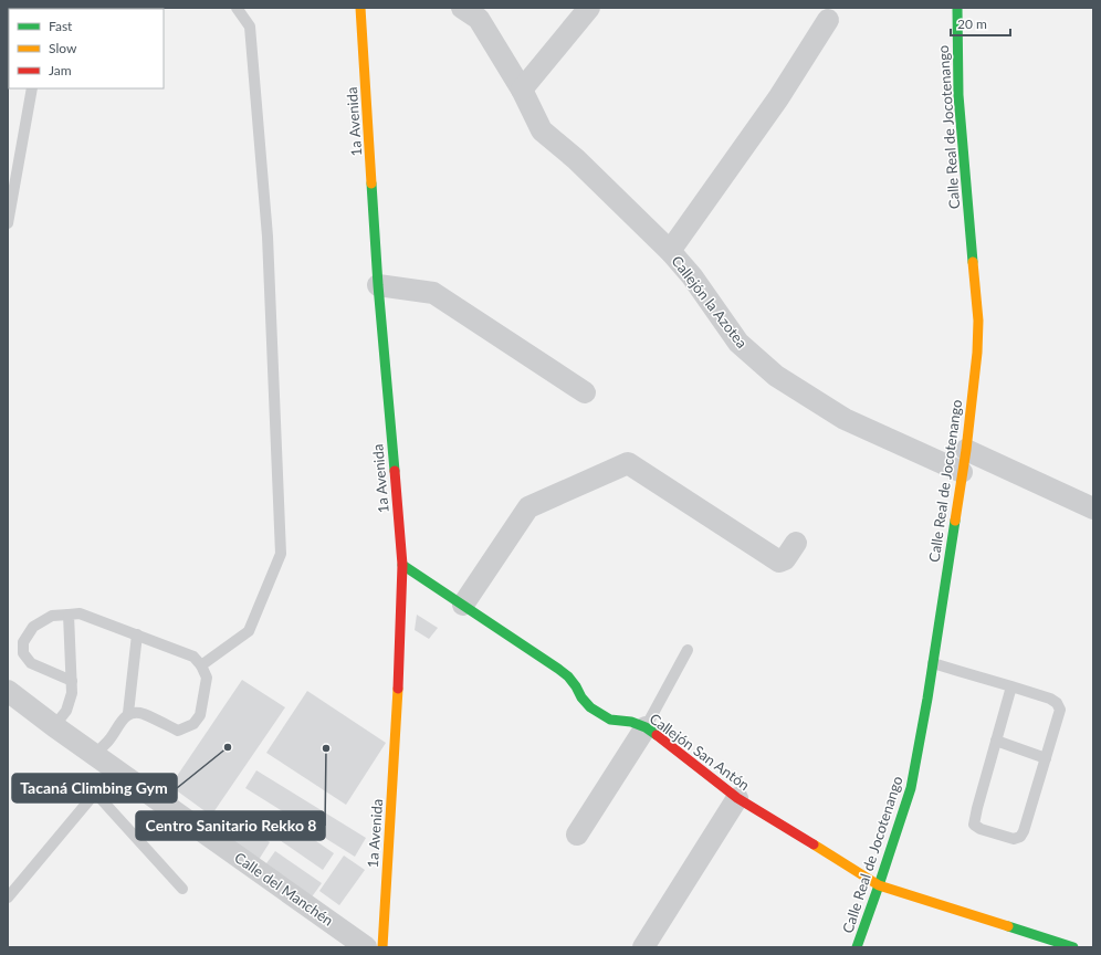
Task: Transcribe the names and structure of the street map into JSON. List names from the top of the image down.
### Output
{
  "streets": {
    "street": [
      "1a Avenida",
      "Calle Real de Jocotenango",
      "Callejón la Azotea",
      "Callejón San Antón",
      "Calle del Manchén"
    ]
  },
  "crossings": [
    ["1a Avenida", "Callejón San Antón"],
    ["Calle Real de Jocotenango", "Callejón la Azotea"],
    ["Calle Real de Jocotenango", "Callejón San Antón"]
  ],
  "places": ["Tacaná Climbing Gym", "Centro Sanitario Rekko 8"],
  "legend": ["Fast", "Slow", "Jam"],
  "scale_bar": "20 m"
}
